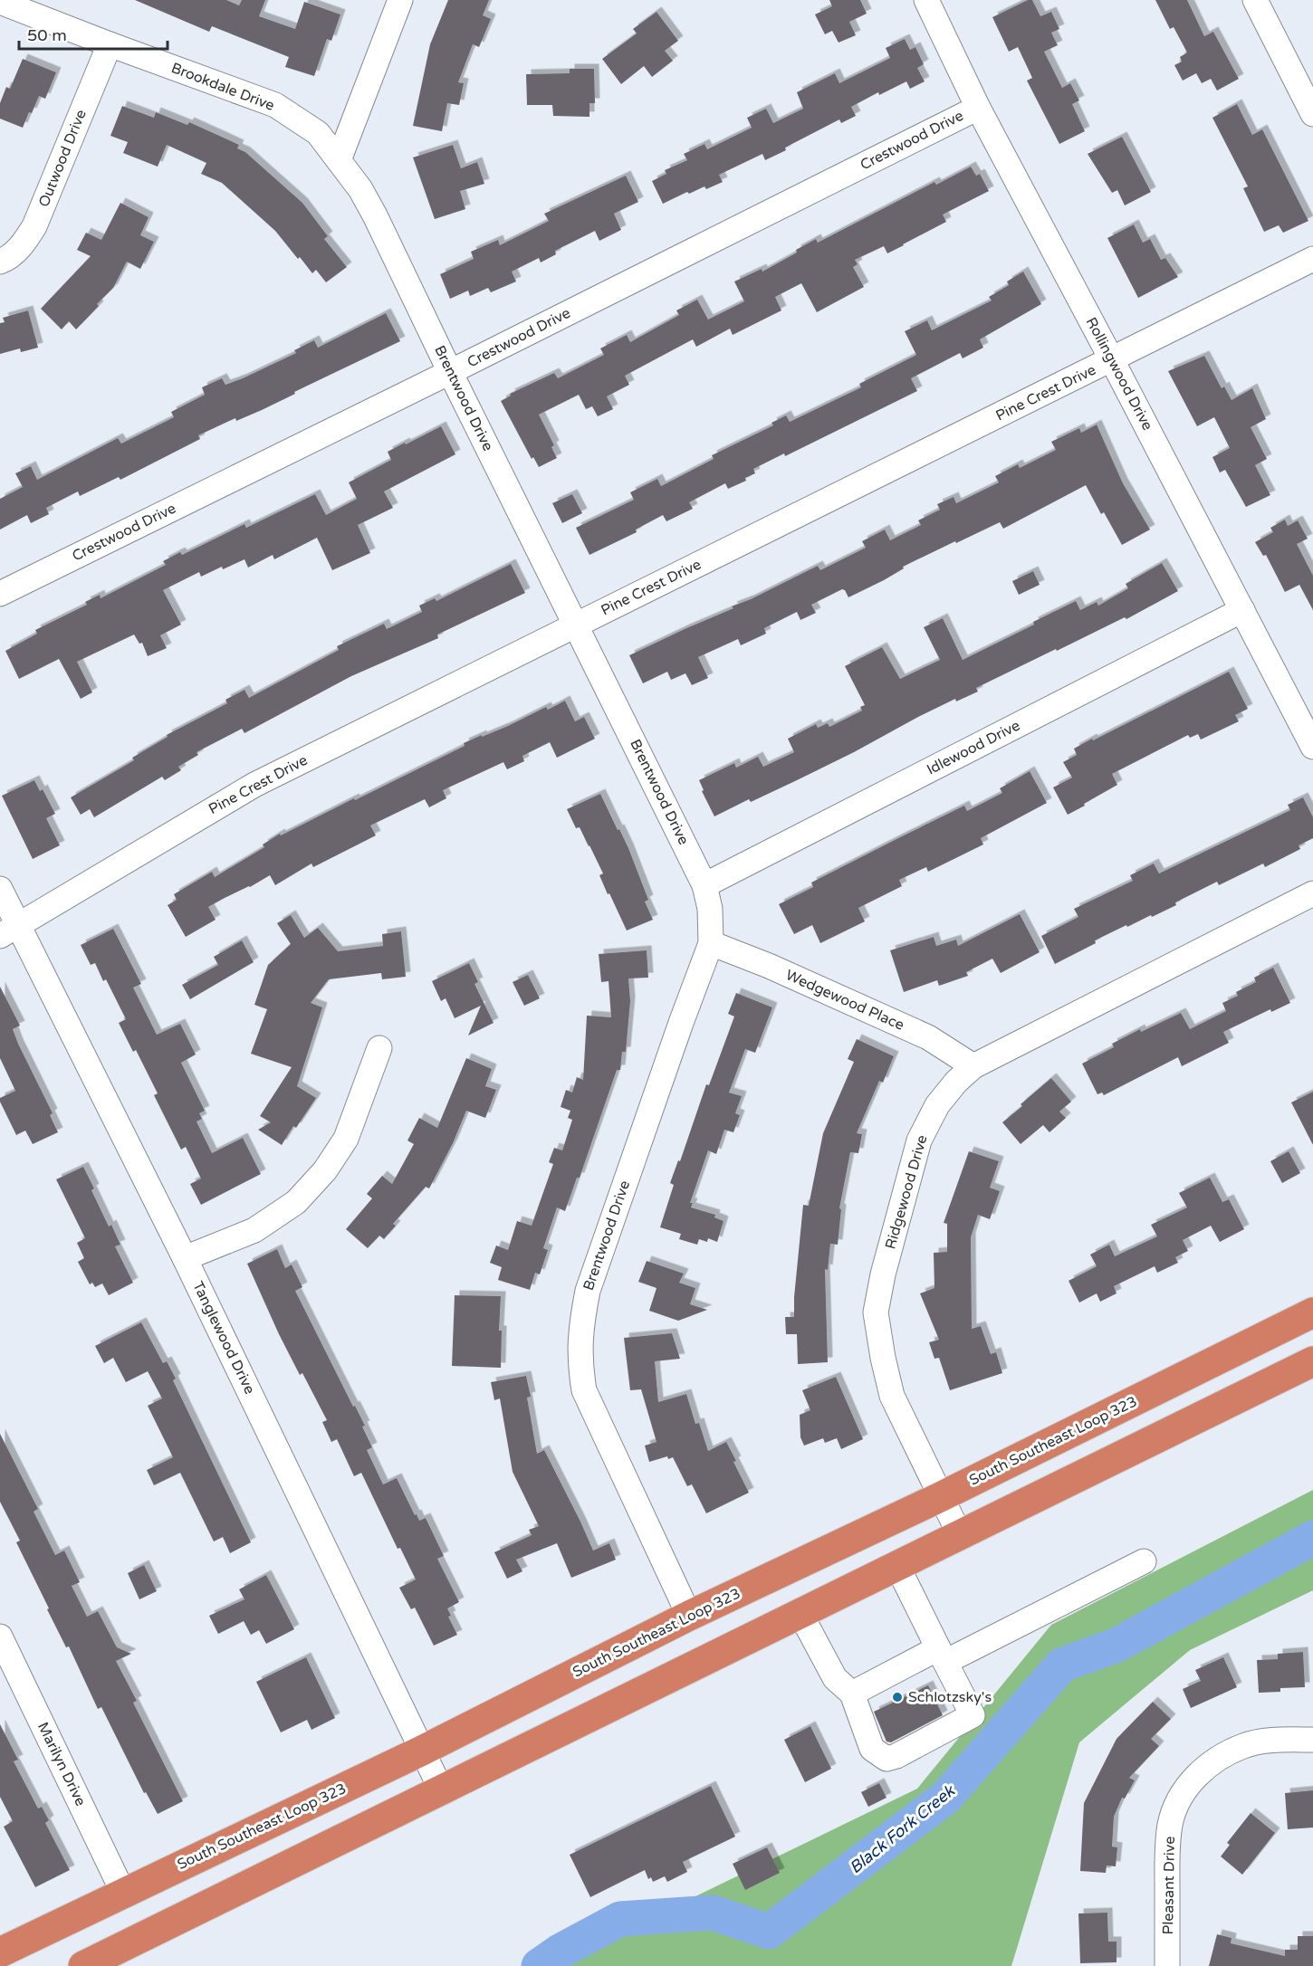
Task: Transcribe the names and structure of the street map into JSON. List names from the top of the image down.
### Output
{
  "streets": {
    "highway": ["South Southeast Loop 323"],
    "street": [
      "Brookdale Drive",
      "Crestwood Drive",
      "Outwood Drive",
      "Rollingwood Drive",
      "Pine Crest Drive",
      "Brentwood Drive",
      "Idlewood Drive",
      "Wedgewood Place",
      "Ridgewood Drive",
      "Tanglewood Drive",
      "Marilyn Drive",
      "Pleasant Drive"
    ]
  },
  "crossings": [
    ["Brookdale Drive", "Outwood Drive"],
    ["Brookdale Drive", "Brentwood Drive"],
    ["Crestwood Drive", "Rollingwood Drive"],
    ["Crestwood Drive", "Brentwood Drive"],
    ["Rollingwood Drive", "Pine Crest Drive"],
    ["Rollingwood Drive", "Idlewood Drive"],
    ["Pine Crest Drive", "Brentwood Drive"],
    ["Pine Crest Drive", "Tanglewood Drive"],
    ["Brentwood Drive", "Idlewood Drive"],
    ["Brentwood Drive", "Wedgewood Place"],
    ["Brentwood Drive", "South Southeast Loop 323"],
    ["Wedgewood Place", "Ridgewood Drive"],
    ["Ridgewood Drive", "South Southeast Loop 323"],
    ["Tanglewood Drive", "South Southeast Loop 323"],
    ["South Southeast Loop 323", "Marilyn Drive"]
  ],
  "water": ["Black Fork Creek"],
  "places": ["Schlotzsky's"],
  "scale_bar": "50 m"
}
